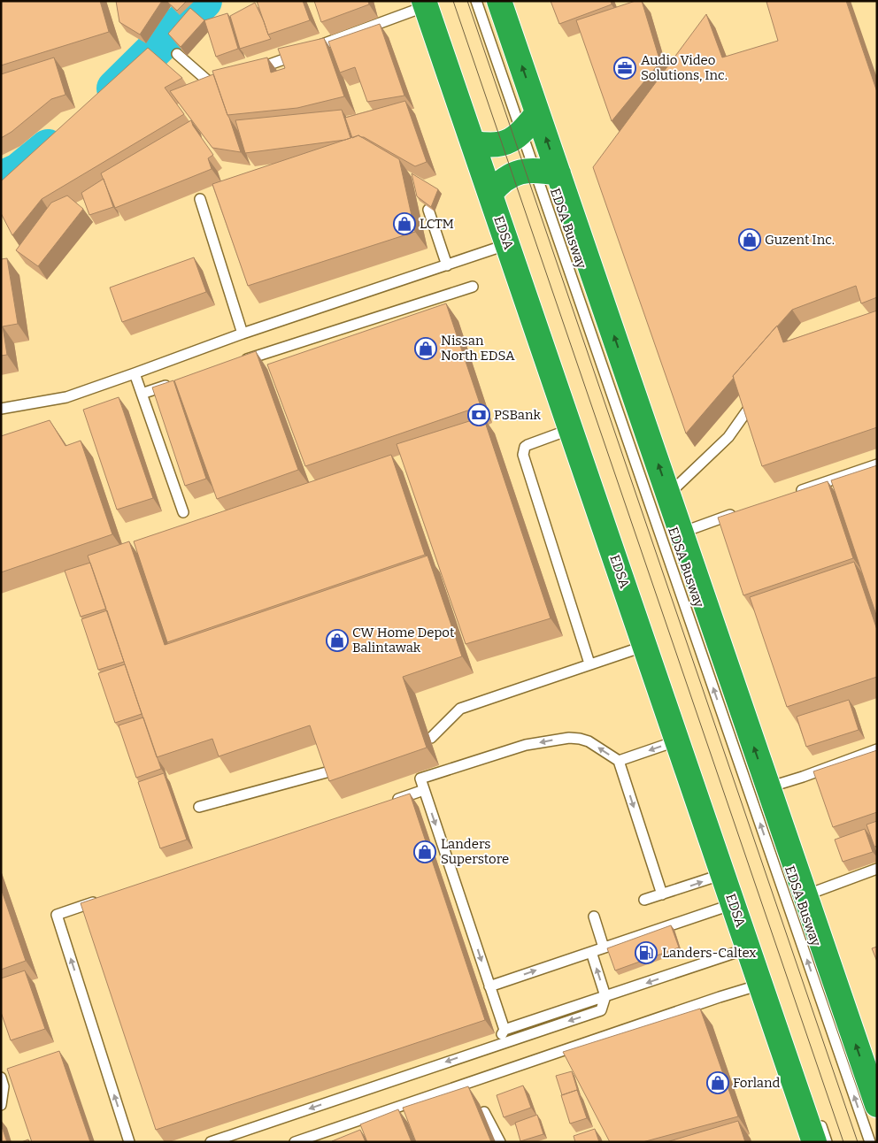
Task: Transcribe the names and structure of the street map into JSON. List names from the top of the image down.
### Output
{
  "streets": {
    "highway": ["EDSA"],
    "lane": ["EDSA Busway"]
  },
  "one_way": ["EDSA Busway"],
  "places": {
    "office": ["Audio Video Solutions, Inc."],
    "shop": [
      "LCTM",
      "Guzent Inc.",
      "Nissan North EDSA",
      "CW Home Depot Balintawak",
      "Landers Superstore",
      "Forland"
    ],
    "bank": ["PSBank"],
    "fuel station": ["Landers-Caltex"]
  }
}
